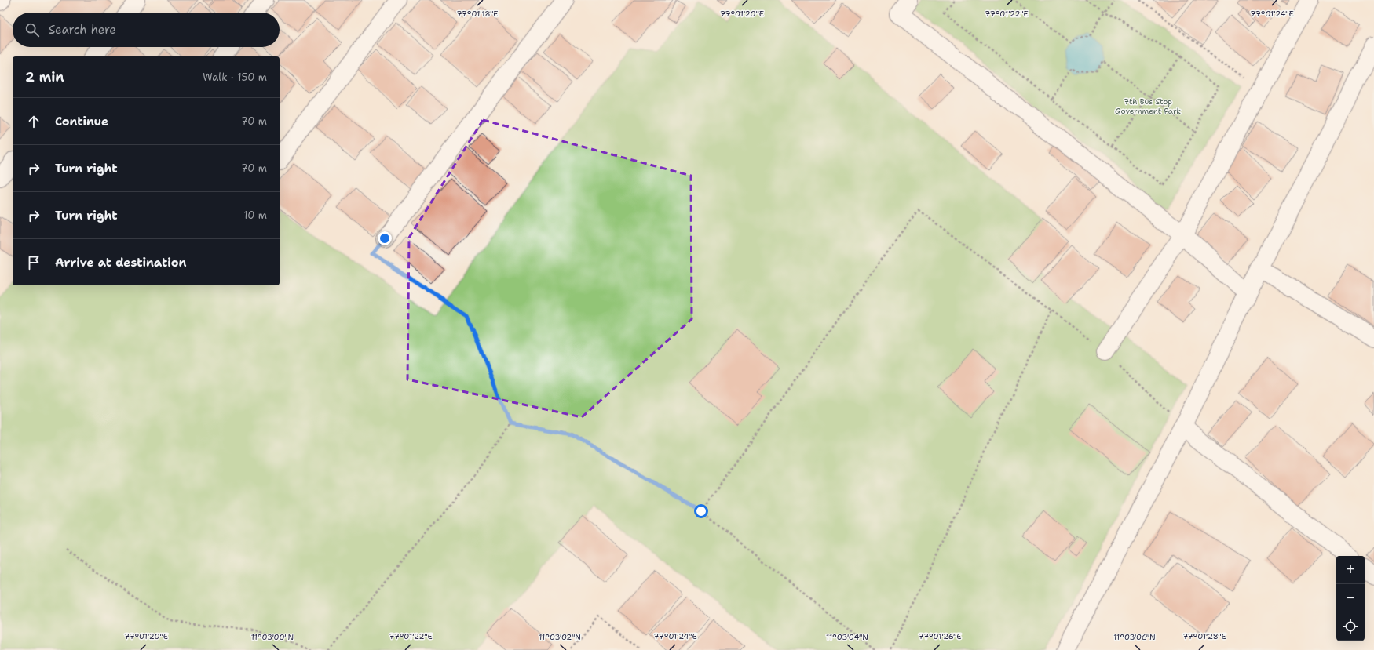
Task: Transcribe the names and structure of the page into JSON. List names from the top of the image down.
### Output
{
  "parks": ["7th Bus Stop Government Park"],
  "page": {
    "search": "Search here",
    "heading": ["2 min", "Walk · 150 m"],
    "list": [
      ["Continue", "70 m"],
      ["Turn right", "70 m"],
      ["Turn right", "10 m"],
      "Arrive at destination"
    ],
    "map_buttons": ["+", "−"]
  },
  "coordinates": [
    "77°01'22\"E",
    "77°01'18\"E",
    "77°01'20\"E",
    "77°01'24\"E",
    "77°01'26\"E",
    "77°01'28\"E",
    "11°03'00\"N",
    "11°03'02\"N",
    "11°03'04\"N",
    "11°03'06\"N"
  ]
}
